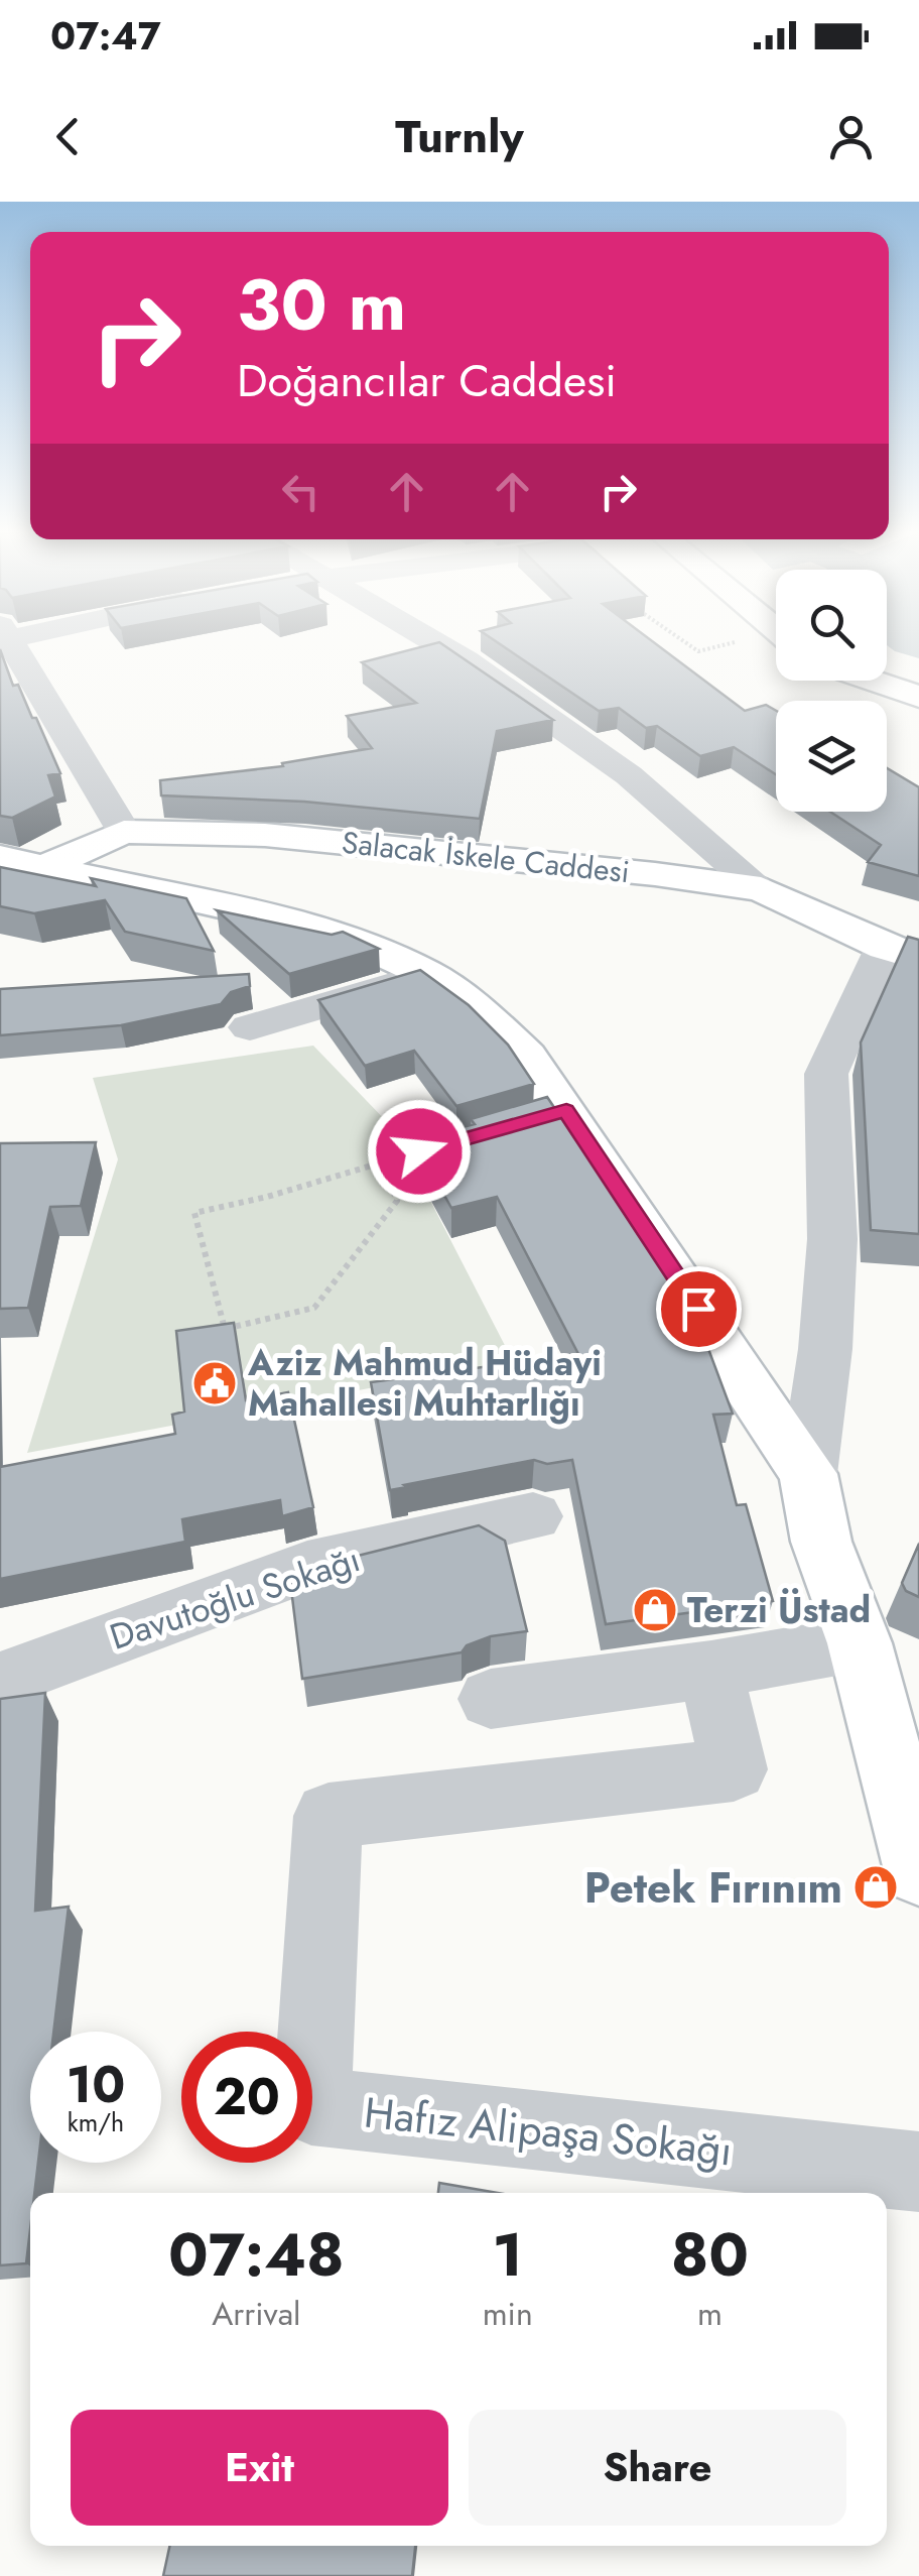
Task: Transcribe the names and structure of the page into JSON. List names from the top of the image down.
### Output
{
  "streets": {
    "street": ["Salacak İskele Caddesi", "Davutoğlu Sokağı", "Hafız Alipaşa Sokağı"]
  },
  "places": {
    "public building": ["Aziz Mahmud Hüdayi Mahallesi Muhtarlığı"],
    "shop": ["Terzi Üstad", "Petek Fırınım"]
  },
  "page": {
    "status": "07:47",
    "header": "Turnly",
    "turn": ["30 m", "Doğancılar Caddesi"],
    "speed": "10 km/h",
    "limit": "20",
    "eta": [
      "07:48",
      "Arrival",
      "1",
      "min",
      "80",
      "m"
    ],
    "buttons": ["Exit", "Share"]
  }
}
